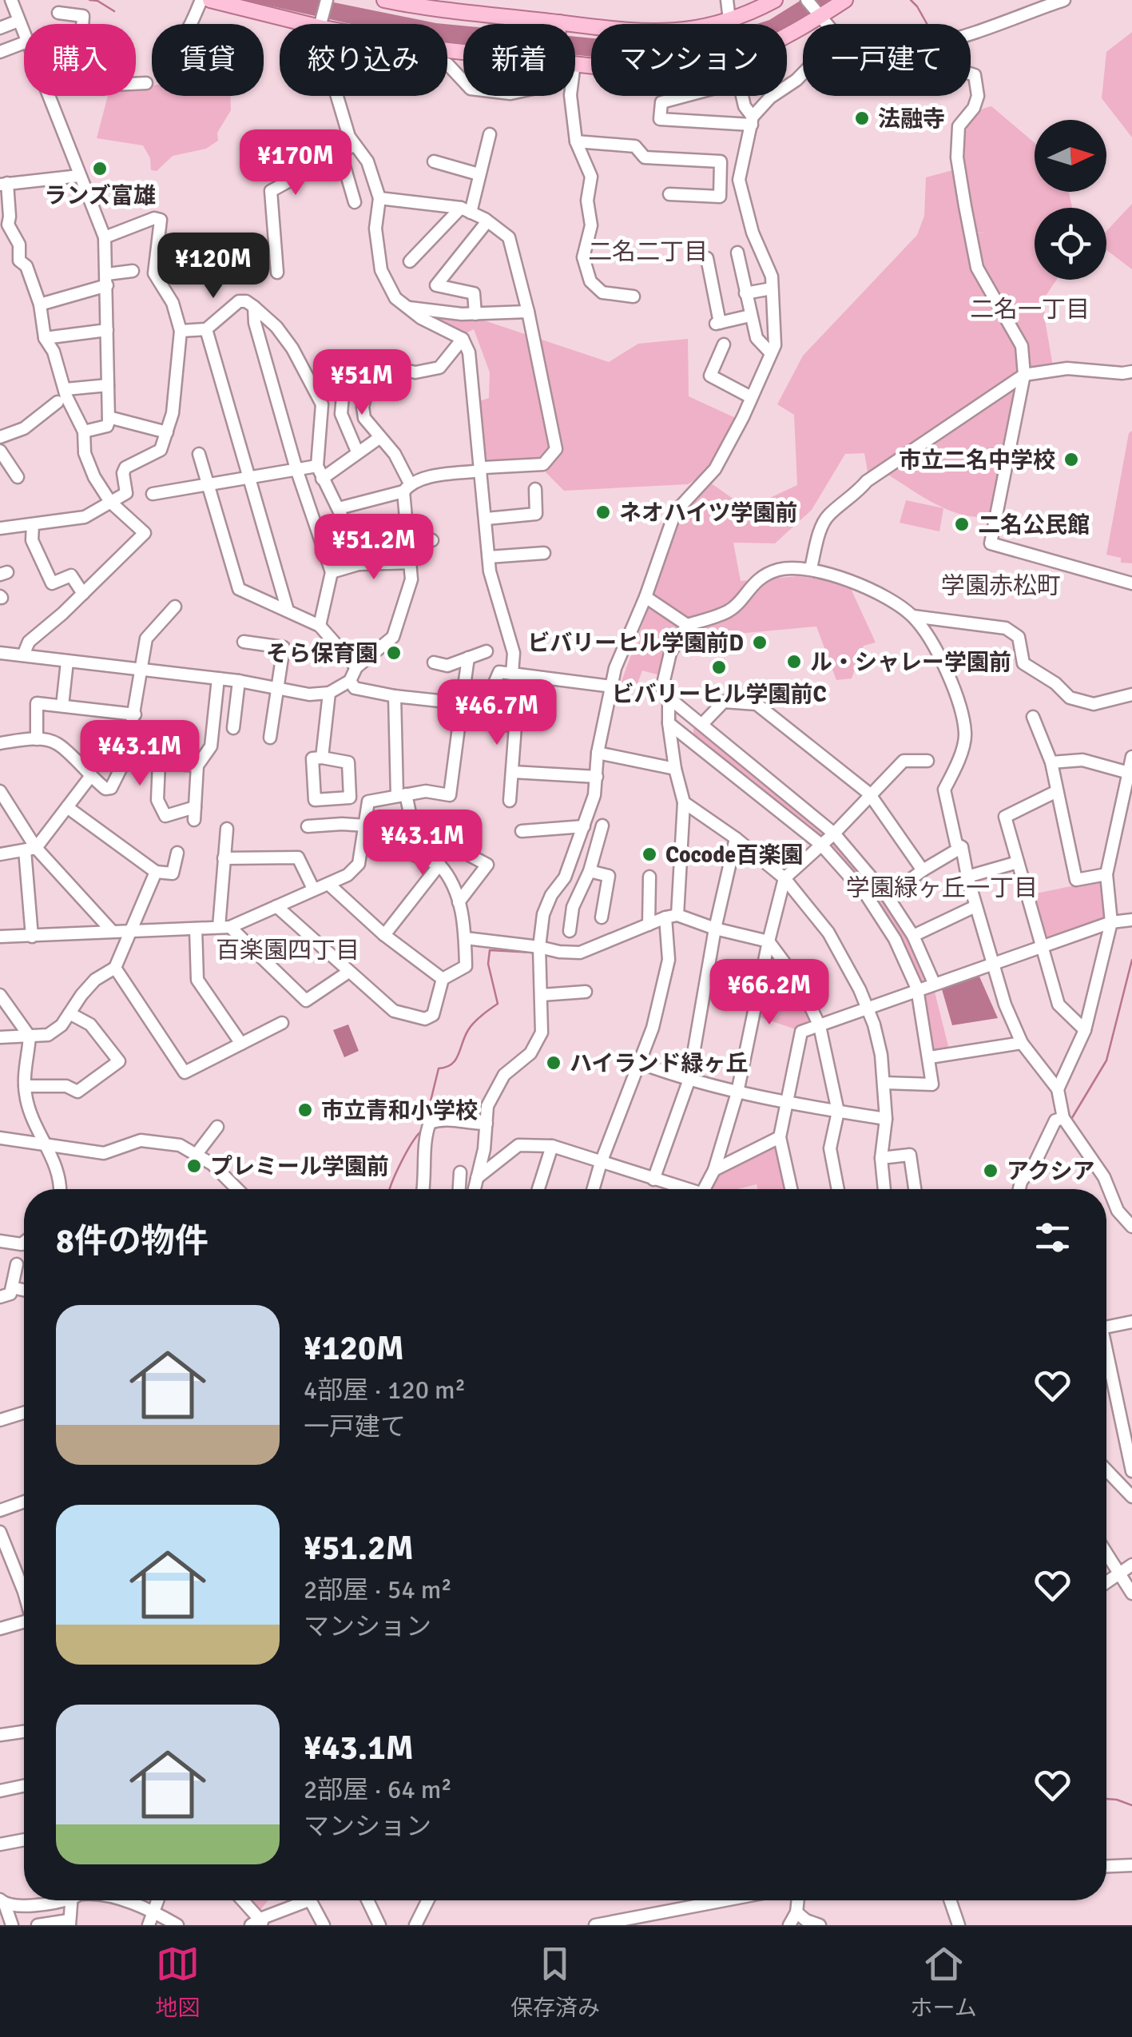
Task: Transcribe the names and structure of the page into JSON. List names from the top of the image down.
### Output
{
  "districts": [
    "二名二丁目",
    "二名一丁目",
    "学園赤松町",
    "学園緑ヶ丘一丁目",
    "百楽園四丁目"
  ],
  "places": [
    "法融寺",
    "ランズ富雄",
    "市立二名中学校",
    "ネオハイツ学園前",
    "二名公民館",
    "ビバリーヒル学園前D",
    "そら保育園",
    "ル・シャレー学園前",
    "ビバリーヒル学園前C",
    "Cocode百楽園",
    "ハイランド緑ヶ丘",
    "市立青和小学校",
    "プレミール学園前",
    "アクシア"
  ],
  "north": "right",
  "page": {
    "chip": [
      "購入",
      "賃貸",
      "絞り込み",
      "新着",
      "マンション",
      "一戸建て"
    ],
    "price": [
      "¥170M",
      "¥120M",
      "¥51M",
      "¥51.2M",
      "¥46.7M",
      "¥43.1M",
      "¥43.1M",
      "¥66.2M"
    ],
    "heading": "8件の物件",
    "list": [
      {
        "name": "¥120M",
        "note": "4部屋 · 120 m² · 一戸建て"
      },
      {
        "name": "¥51.2M",
        "note": "2部屋 · 54 m² · マンション"
      },
      {
        "name": "¥43.1M",
        "note": "2部屋 · 64 m² · マンション"
      }
    ],
    "tabs": ["地図", "保存済み", "ホーム"]
  }
}
